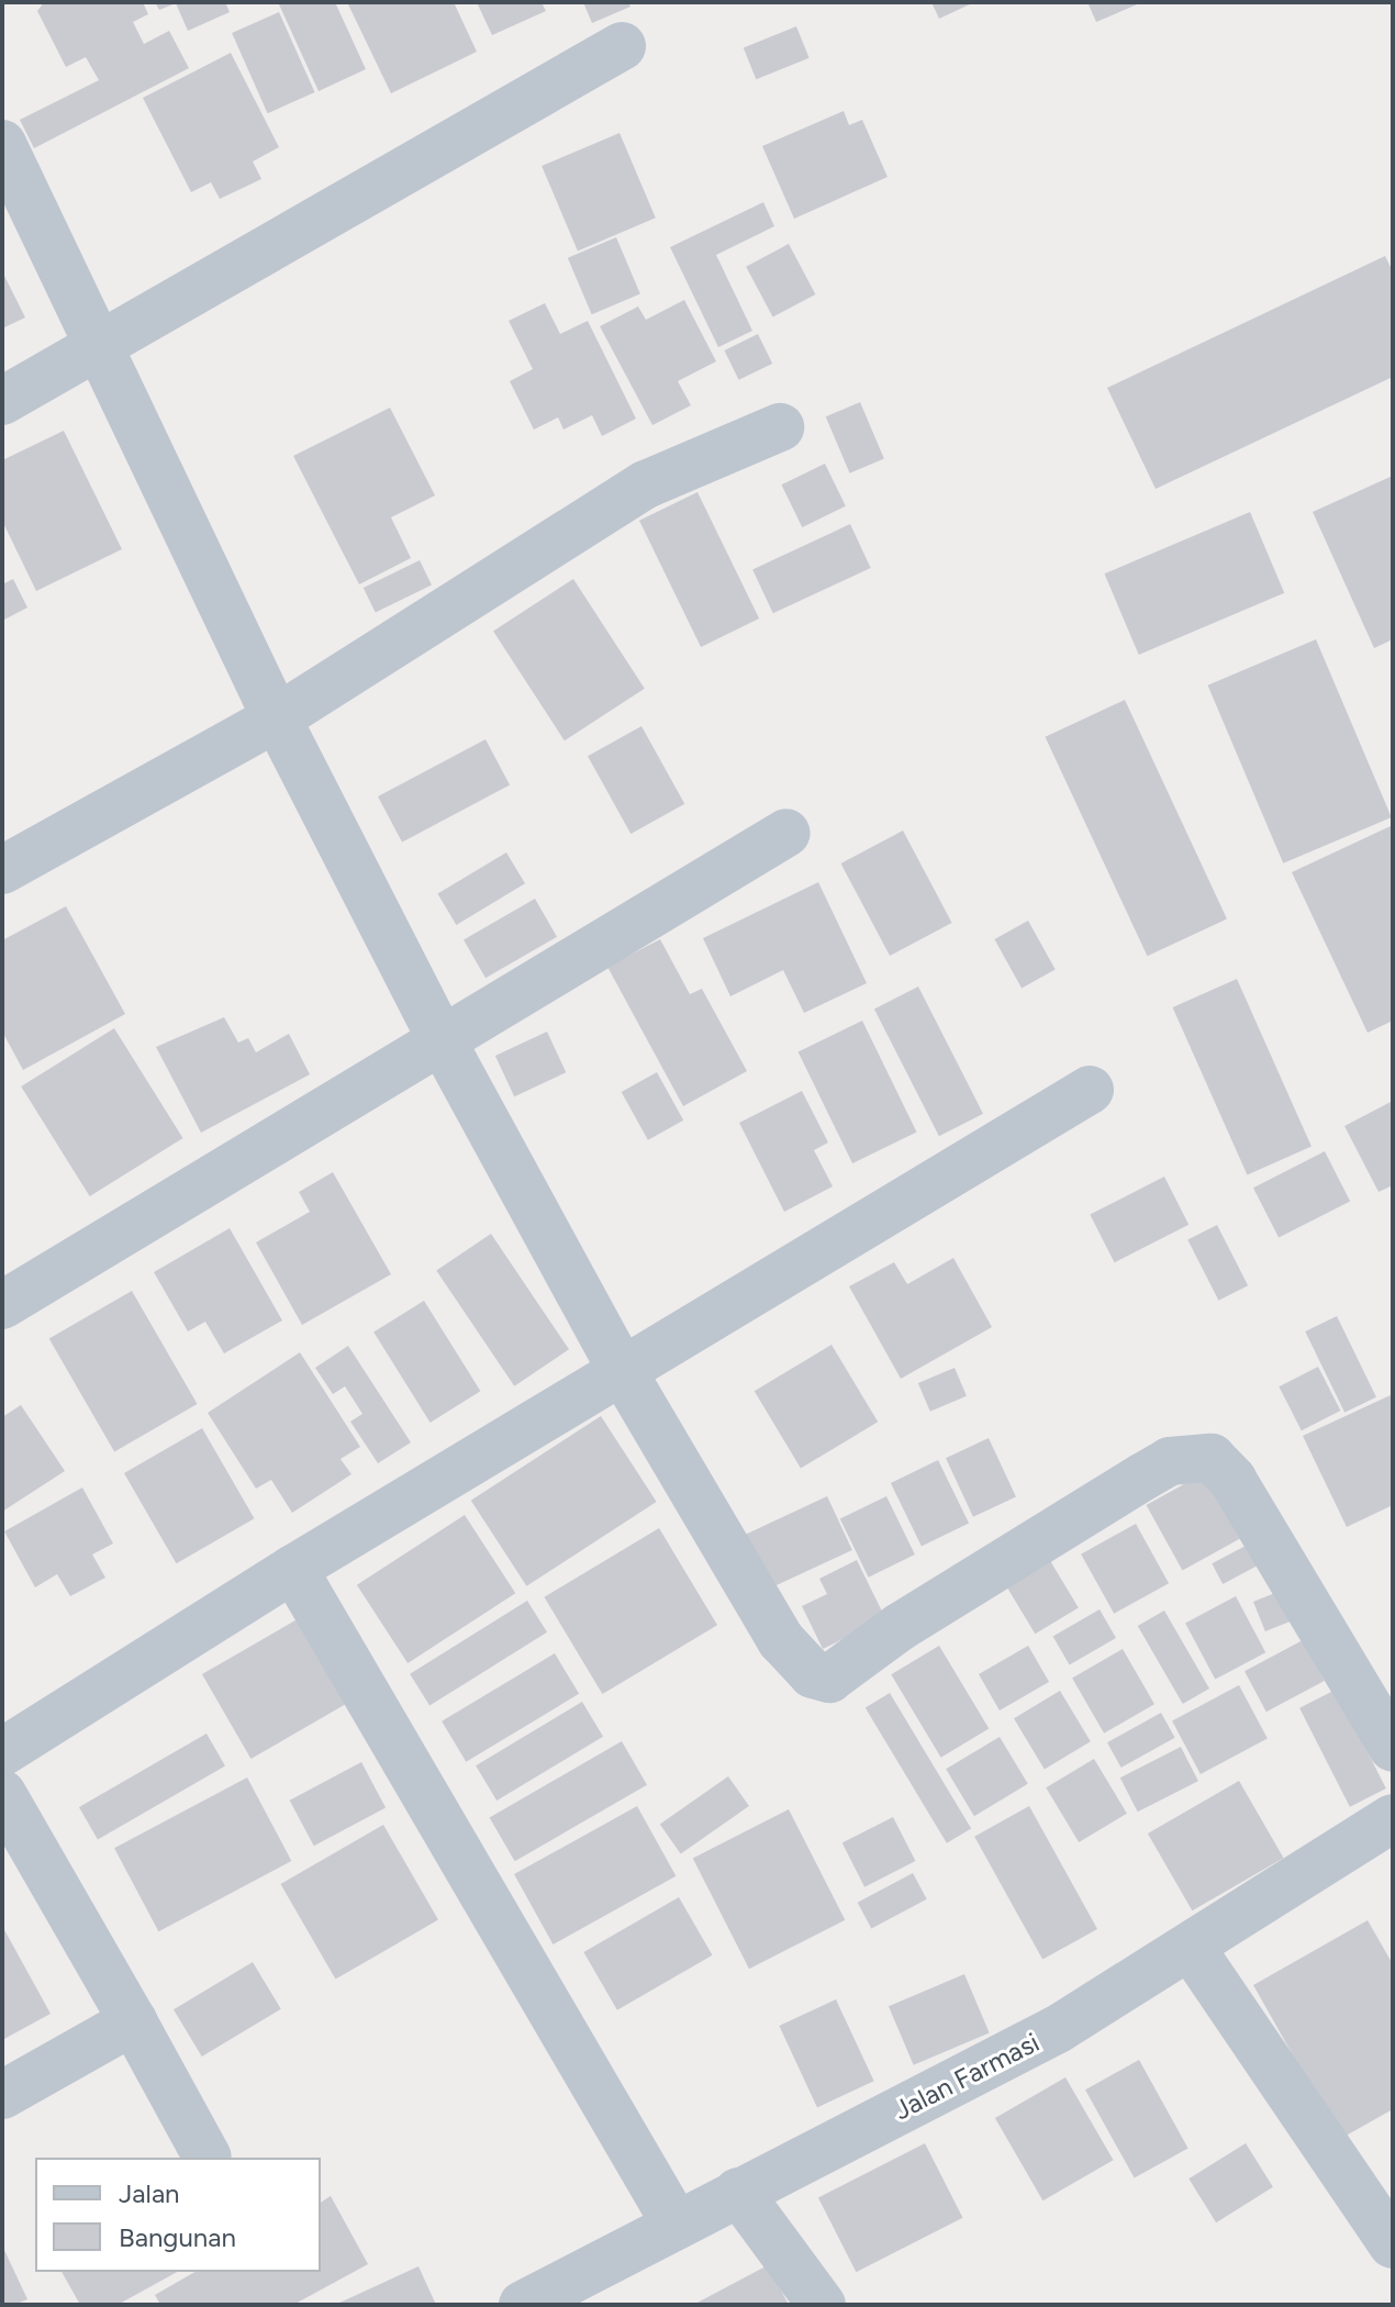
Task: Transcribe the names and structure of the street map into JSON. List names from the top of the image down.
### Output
{
  "streets": {
    "street": ["Jalan Farmasi"]
  },
  "legend": ["Jalan", "Bangunan"]
}
